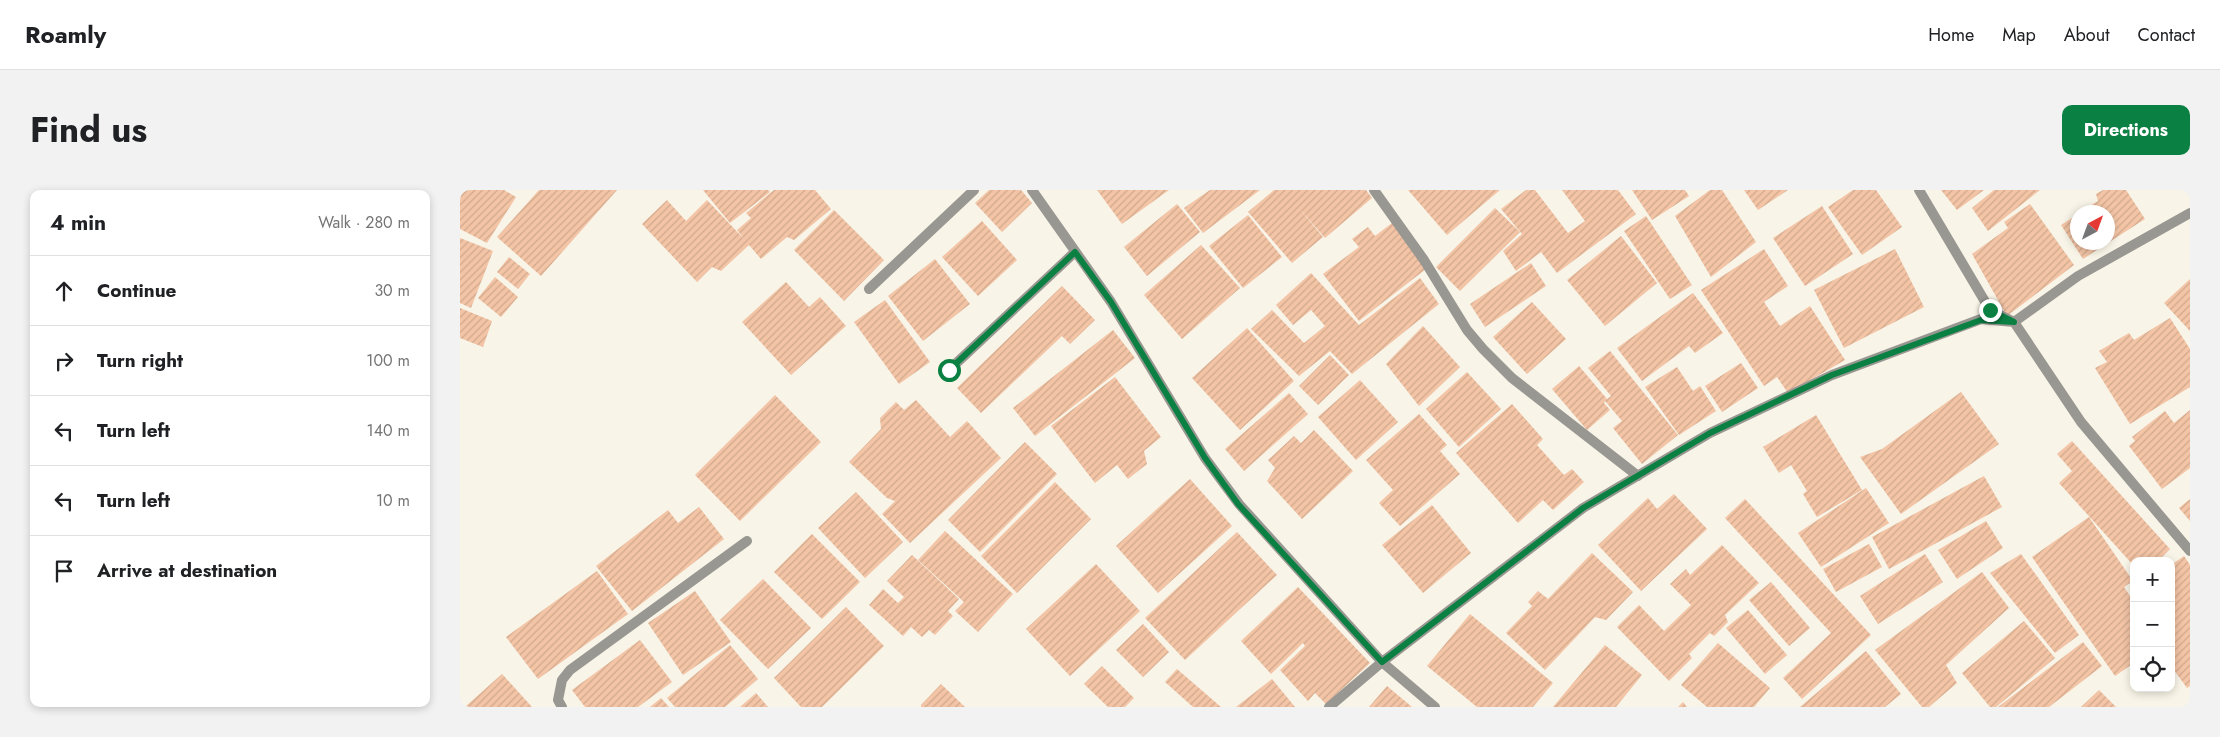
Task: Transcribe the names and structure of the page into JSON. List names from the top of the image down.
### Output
{
  "north": "top right",
  "page": {
    "header": "Roamly",
    "nav": [
      "Home",
      "Map",
      "About",
      "Contact"
    ],
    "title": "Find us",
    "buttons": "Directions",
    "heading": ["4 min", "Walk · 280 m"],
    "list": [
      ["Continue", "30 m"],
      ["Turn right", "100 m"],
      ["Turn left", "140 m"],
      ["Turn left", "10 m"],
      "Arrive at destination"
    ],
    "map_buttons": ["+", "−"]
  }
}
